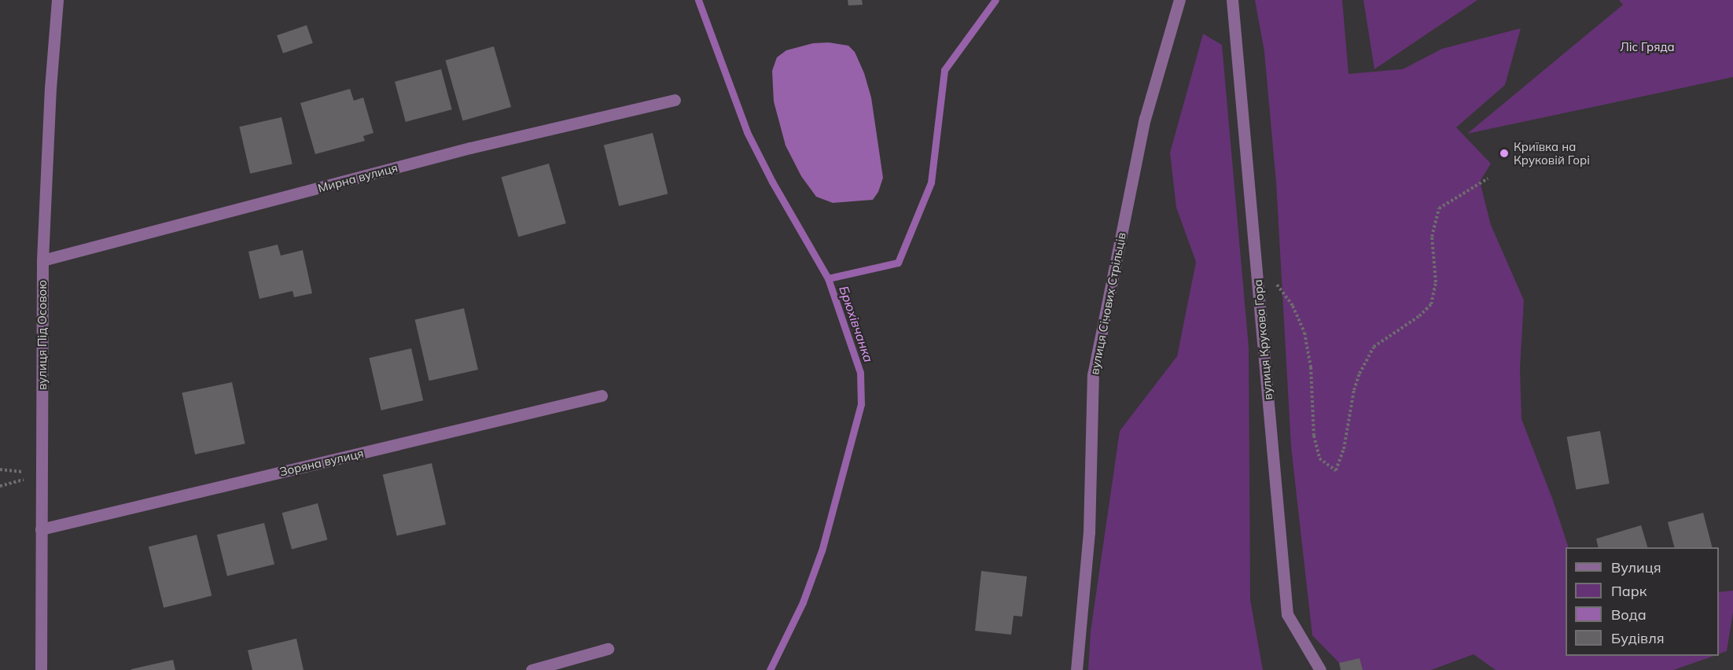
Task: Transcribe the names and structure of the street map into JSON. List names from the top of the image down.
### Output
{
  "streets": {
    "street": [
      "Мирна вулиця",
      "вулиця Січових Стрільців",
      "вулиця Під Осовою",
      "вулиця Крукова Гора",
      "Зоряна вулиця"
    ]
  },
  "crossings": [
    ["Мирна вулиця", "вулиця Під Осовою"],
    ["вулиця Під Осовою", "Зоряна вулиця"]
  ],
  "water": ["Брюхівчанка"],
  "parks": ["Ліс Гряда"],
  "places": ["Криївка на Круковій Горі"],
  "legend": [
    "Вулиця",
    "Парк",
    "Вода",
    "Будівля"
  ]
}
